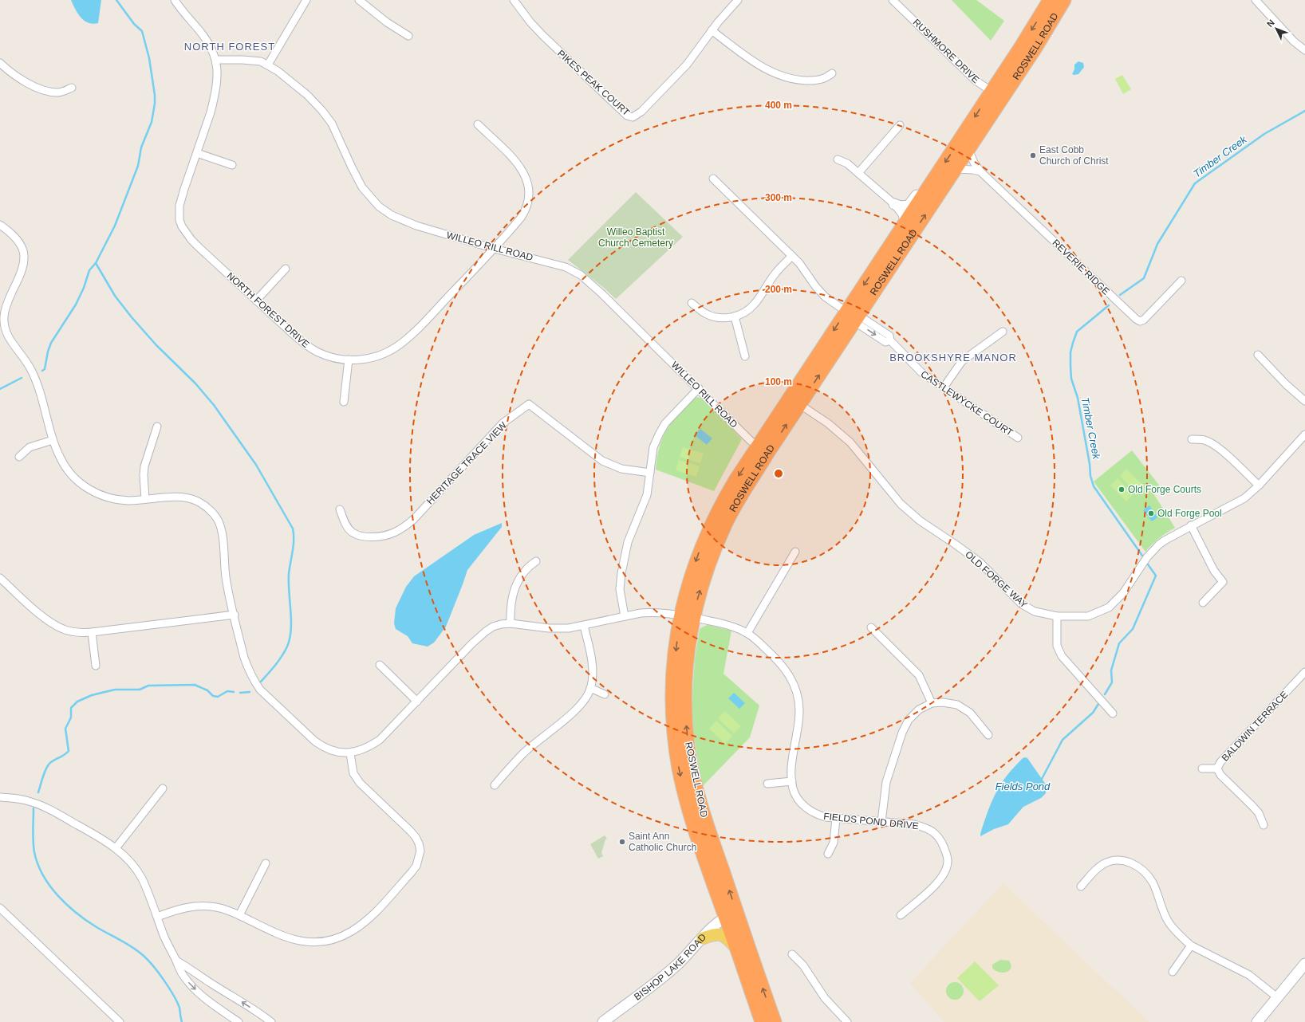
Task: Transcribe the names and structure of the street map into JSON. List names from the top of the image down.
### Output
{
  "streets": {
    "highway": ["ROSWELL ROAD"],
    "street": [
      "RUSHMORE DRIVE",
      "PIKES PEAK COURT",
      "WILLEO RILL ROAD",
      "REVERIE RIDGE",
      "NORTH FOREST DRIVE",
      "CASTLEWYCKE COURT",
      "HERITAGE TRACE VIEW",
      "OLD FORGE WAY",
      "BALDWIN TERRACE",
      "FIELDS POND DRIVE",
      "BISHOP LAKE ROAD"
    ]
  },
  "crossings": [
    ["ROSWELL ROAD", "RUSHMORE DRIVE"],
    ["ROSWELL ROAD", "WILLEO RILL ROAD"],
    ["ROSWELL ROAD", "CASTLEWYCKE COURT"],
    ["ROSWELL ROAD", "OLD FORGE WAY"],
    ["ROSWELL ROAD", "FIELDS POND DRIVE"],
    ["ROSWELL ROAD", "BISHOP LAKE ROAD"],
    ["WILLEO RILL ROAD", "NORTH FOREST DRIVE"]
  ],
  "districts": ["NORTH FOREST", "BROOKSHYRE MANOR"],
  "water": ["Timber Creek", "Fields Pond"],
  "parks": ["Willeo Baptist Church Cemetery"],
  "places": [
    "East Cobb Church of Christ",
    "Old Forge Courts",
    "Old Forge Pool",
    "Saint Ann Catholic Church"
  ],
  "north": "top left",
  "rings": [
    "400 m",
    "300 m",
    "200 m",
    "100 m"
  ]
}
